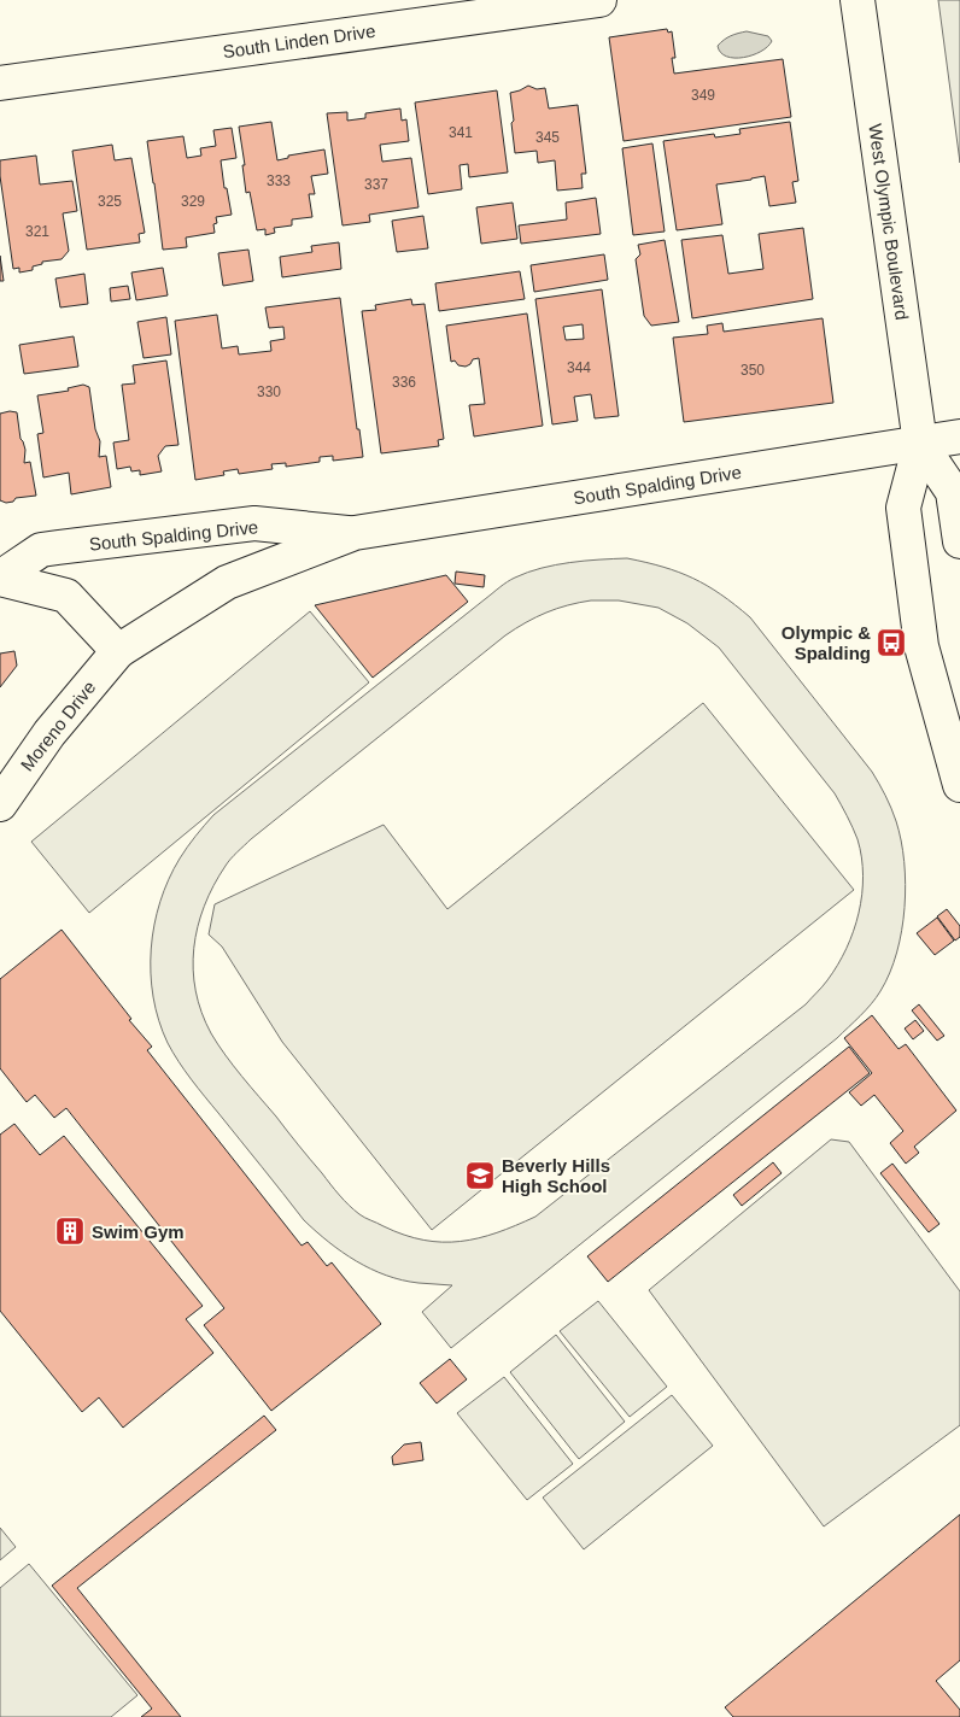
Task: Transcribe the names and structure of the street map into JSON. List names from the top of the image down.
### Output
{
  "streets": {
    "street": [
      "South Linden Drive",
      "West Olympic Boulevard",
      "South Spalding Drive",
      "Moreno Drive"
    ]
  },
  "crossings": [
    ["West Olympic Boulevard", "South Spalding Drive"],
    ["South Spalding Drive", "Moreno Drive"]
  ],
  "places": {
    "bus stop": ["Olympic & Spalding"],
    "school or university": ["Beverly Hills High School"],
    "building": ["Swim Gym"]
  },
  "house_numbers": [
    "349",
    "341",
    "345",
    "333",
    "337",
    "325",
    "329",
    "321",
    "344",
    "350",
    "336",
    "330"
  ]
}
